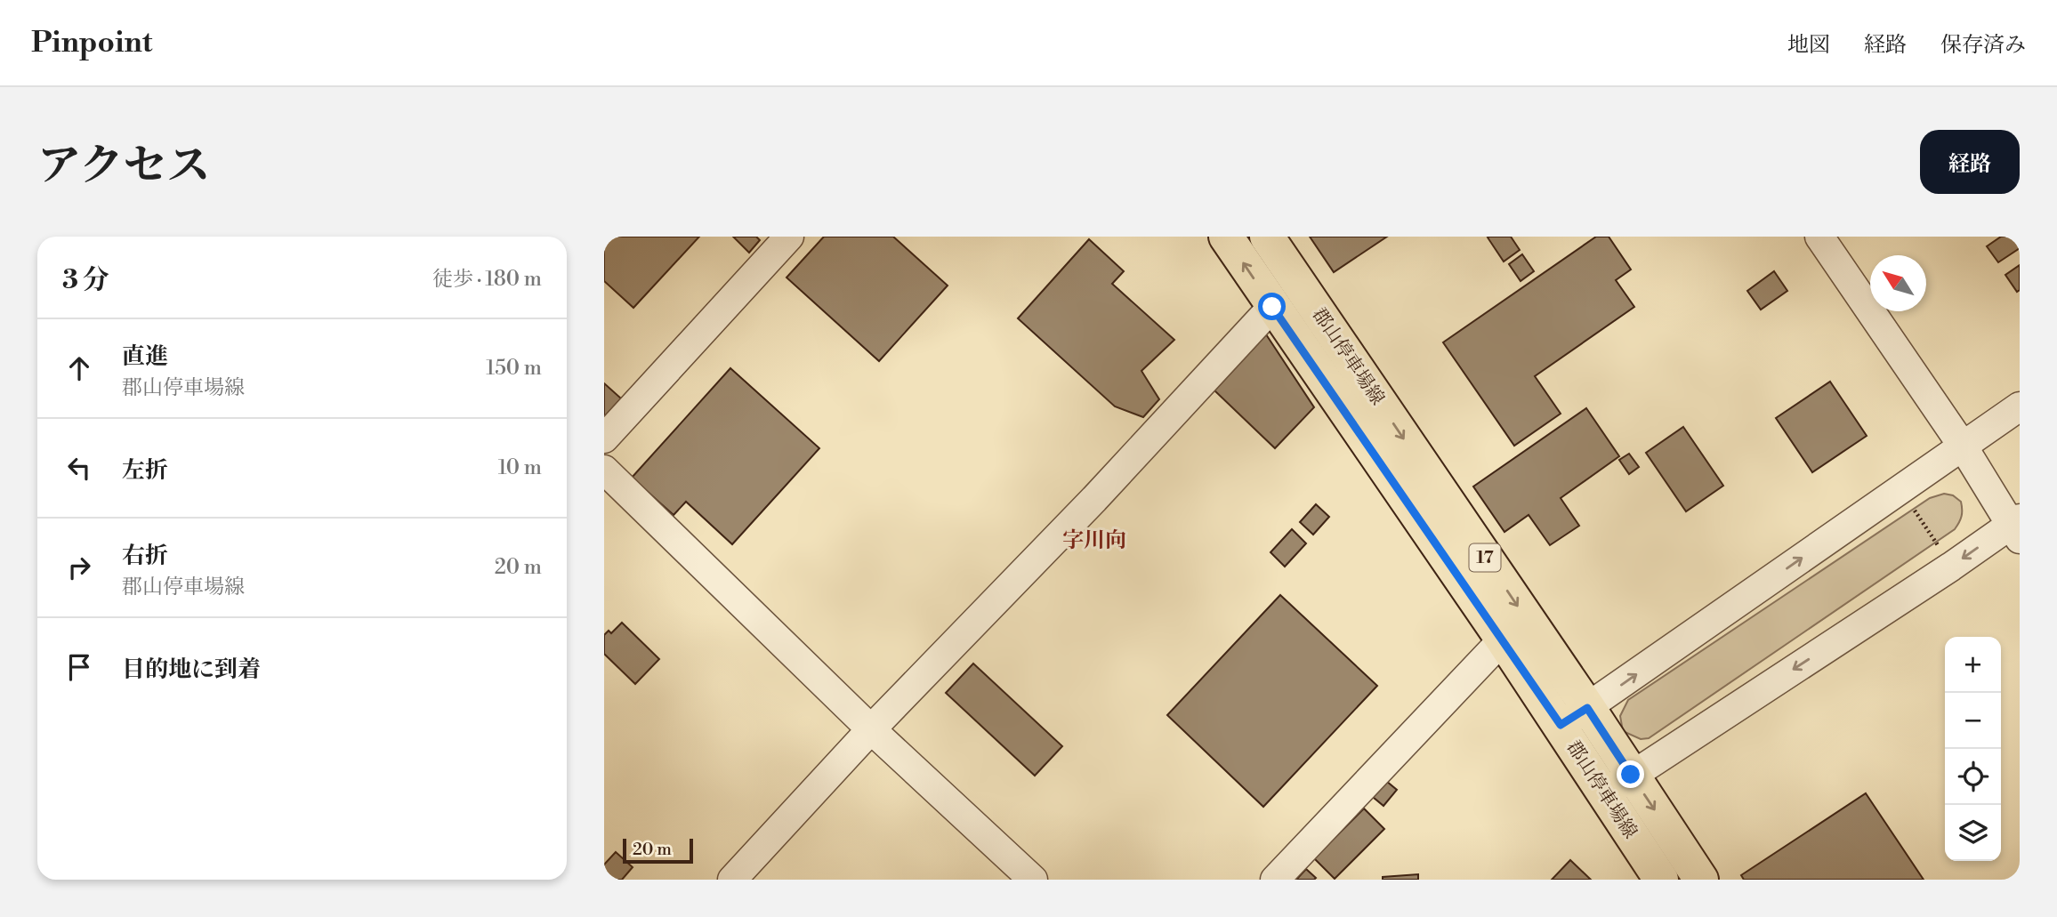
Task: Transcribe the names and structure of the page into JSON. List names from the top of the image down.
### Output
{
  "streets": {
    "main road": ["郡山停車場線", "17"]
  },
  "districts": ["字川向"],
  "scale_bar": "20 m",
  "north": "top left",
  "page": {
    "header": "Pinpoint",
    "nav": ["地図", "経路", "保存済み"],
    "title": "アクセス",
    "buttons": "経路",
    "heading": ["3 分", "徒歩 · 180 m"],
    "list": [
      ["直進", "郡山停車場線", "150 m"],
      ["左折", "10 m"],
      ["右折", "郡山停車場線", "20 m"],
      "目的地に到着"
    ],
    "map_buttons": ["+", "−"],
    "scale": "20 m"
  }
}
